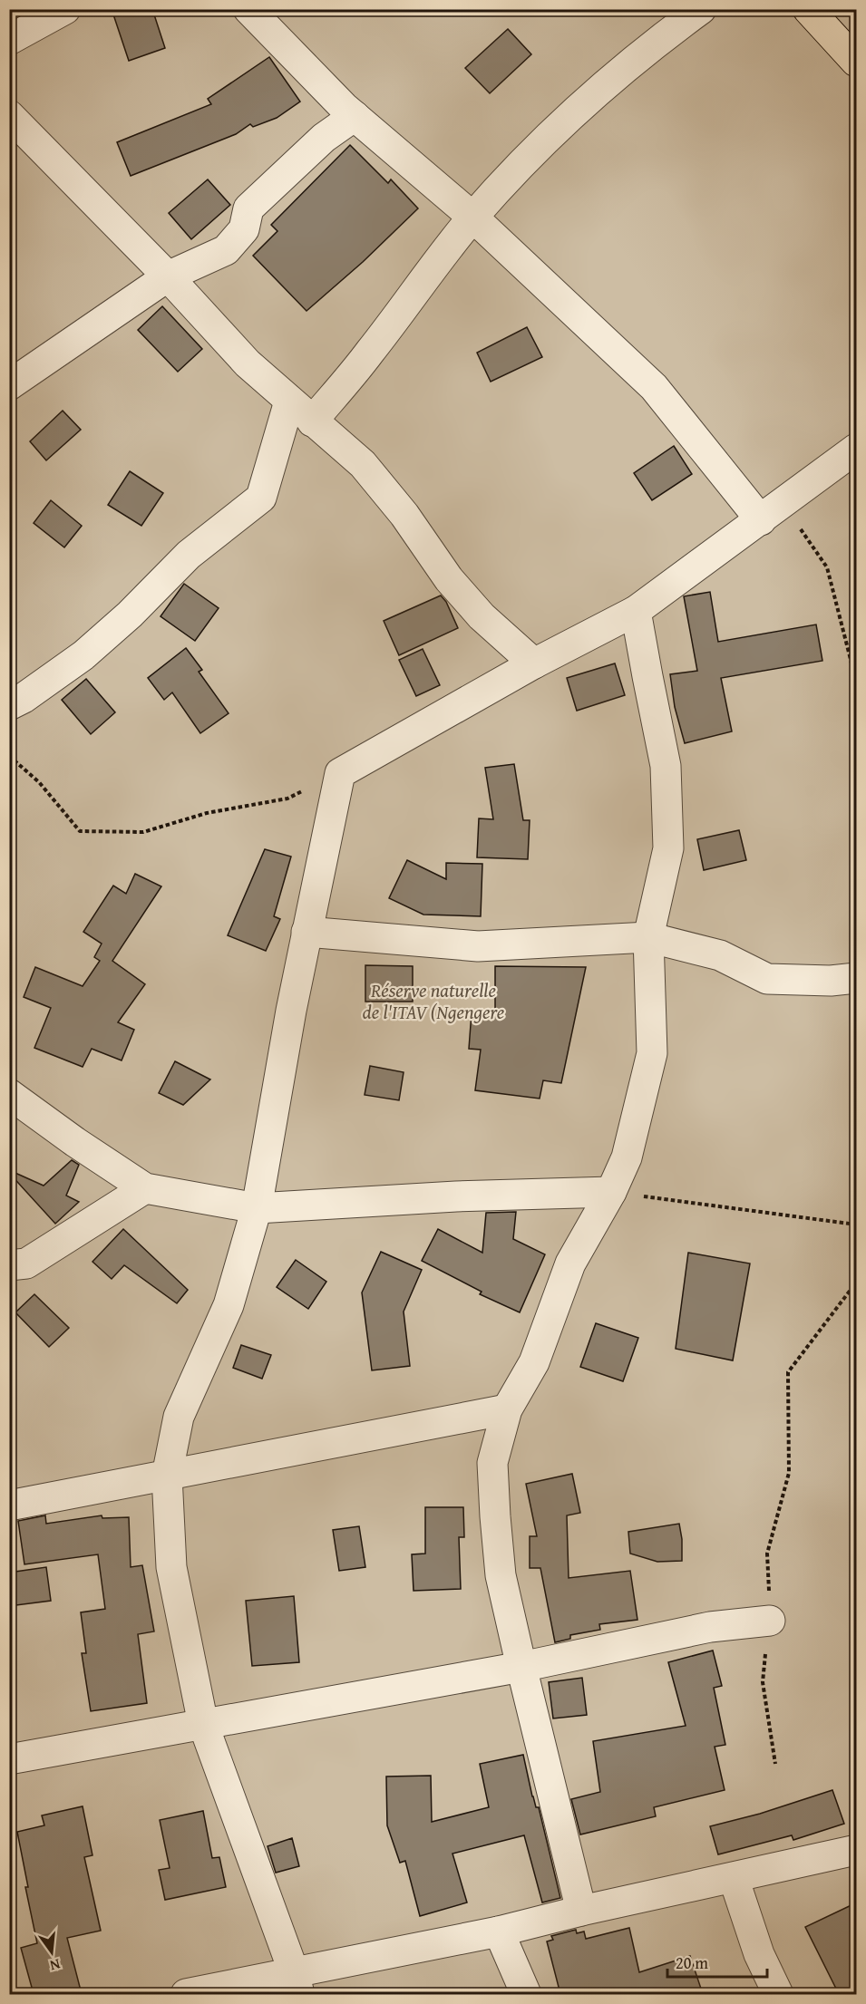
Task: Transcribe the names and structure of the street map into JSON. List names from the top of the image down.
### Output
{
  "parks": ["Réserve naturelle de l'ITAV (Ngengere"],
  "scale_bar": "20 m",
  "north": "bottom"
}
